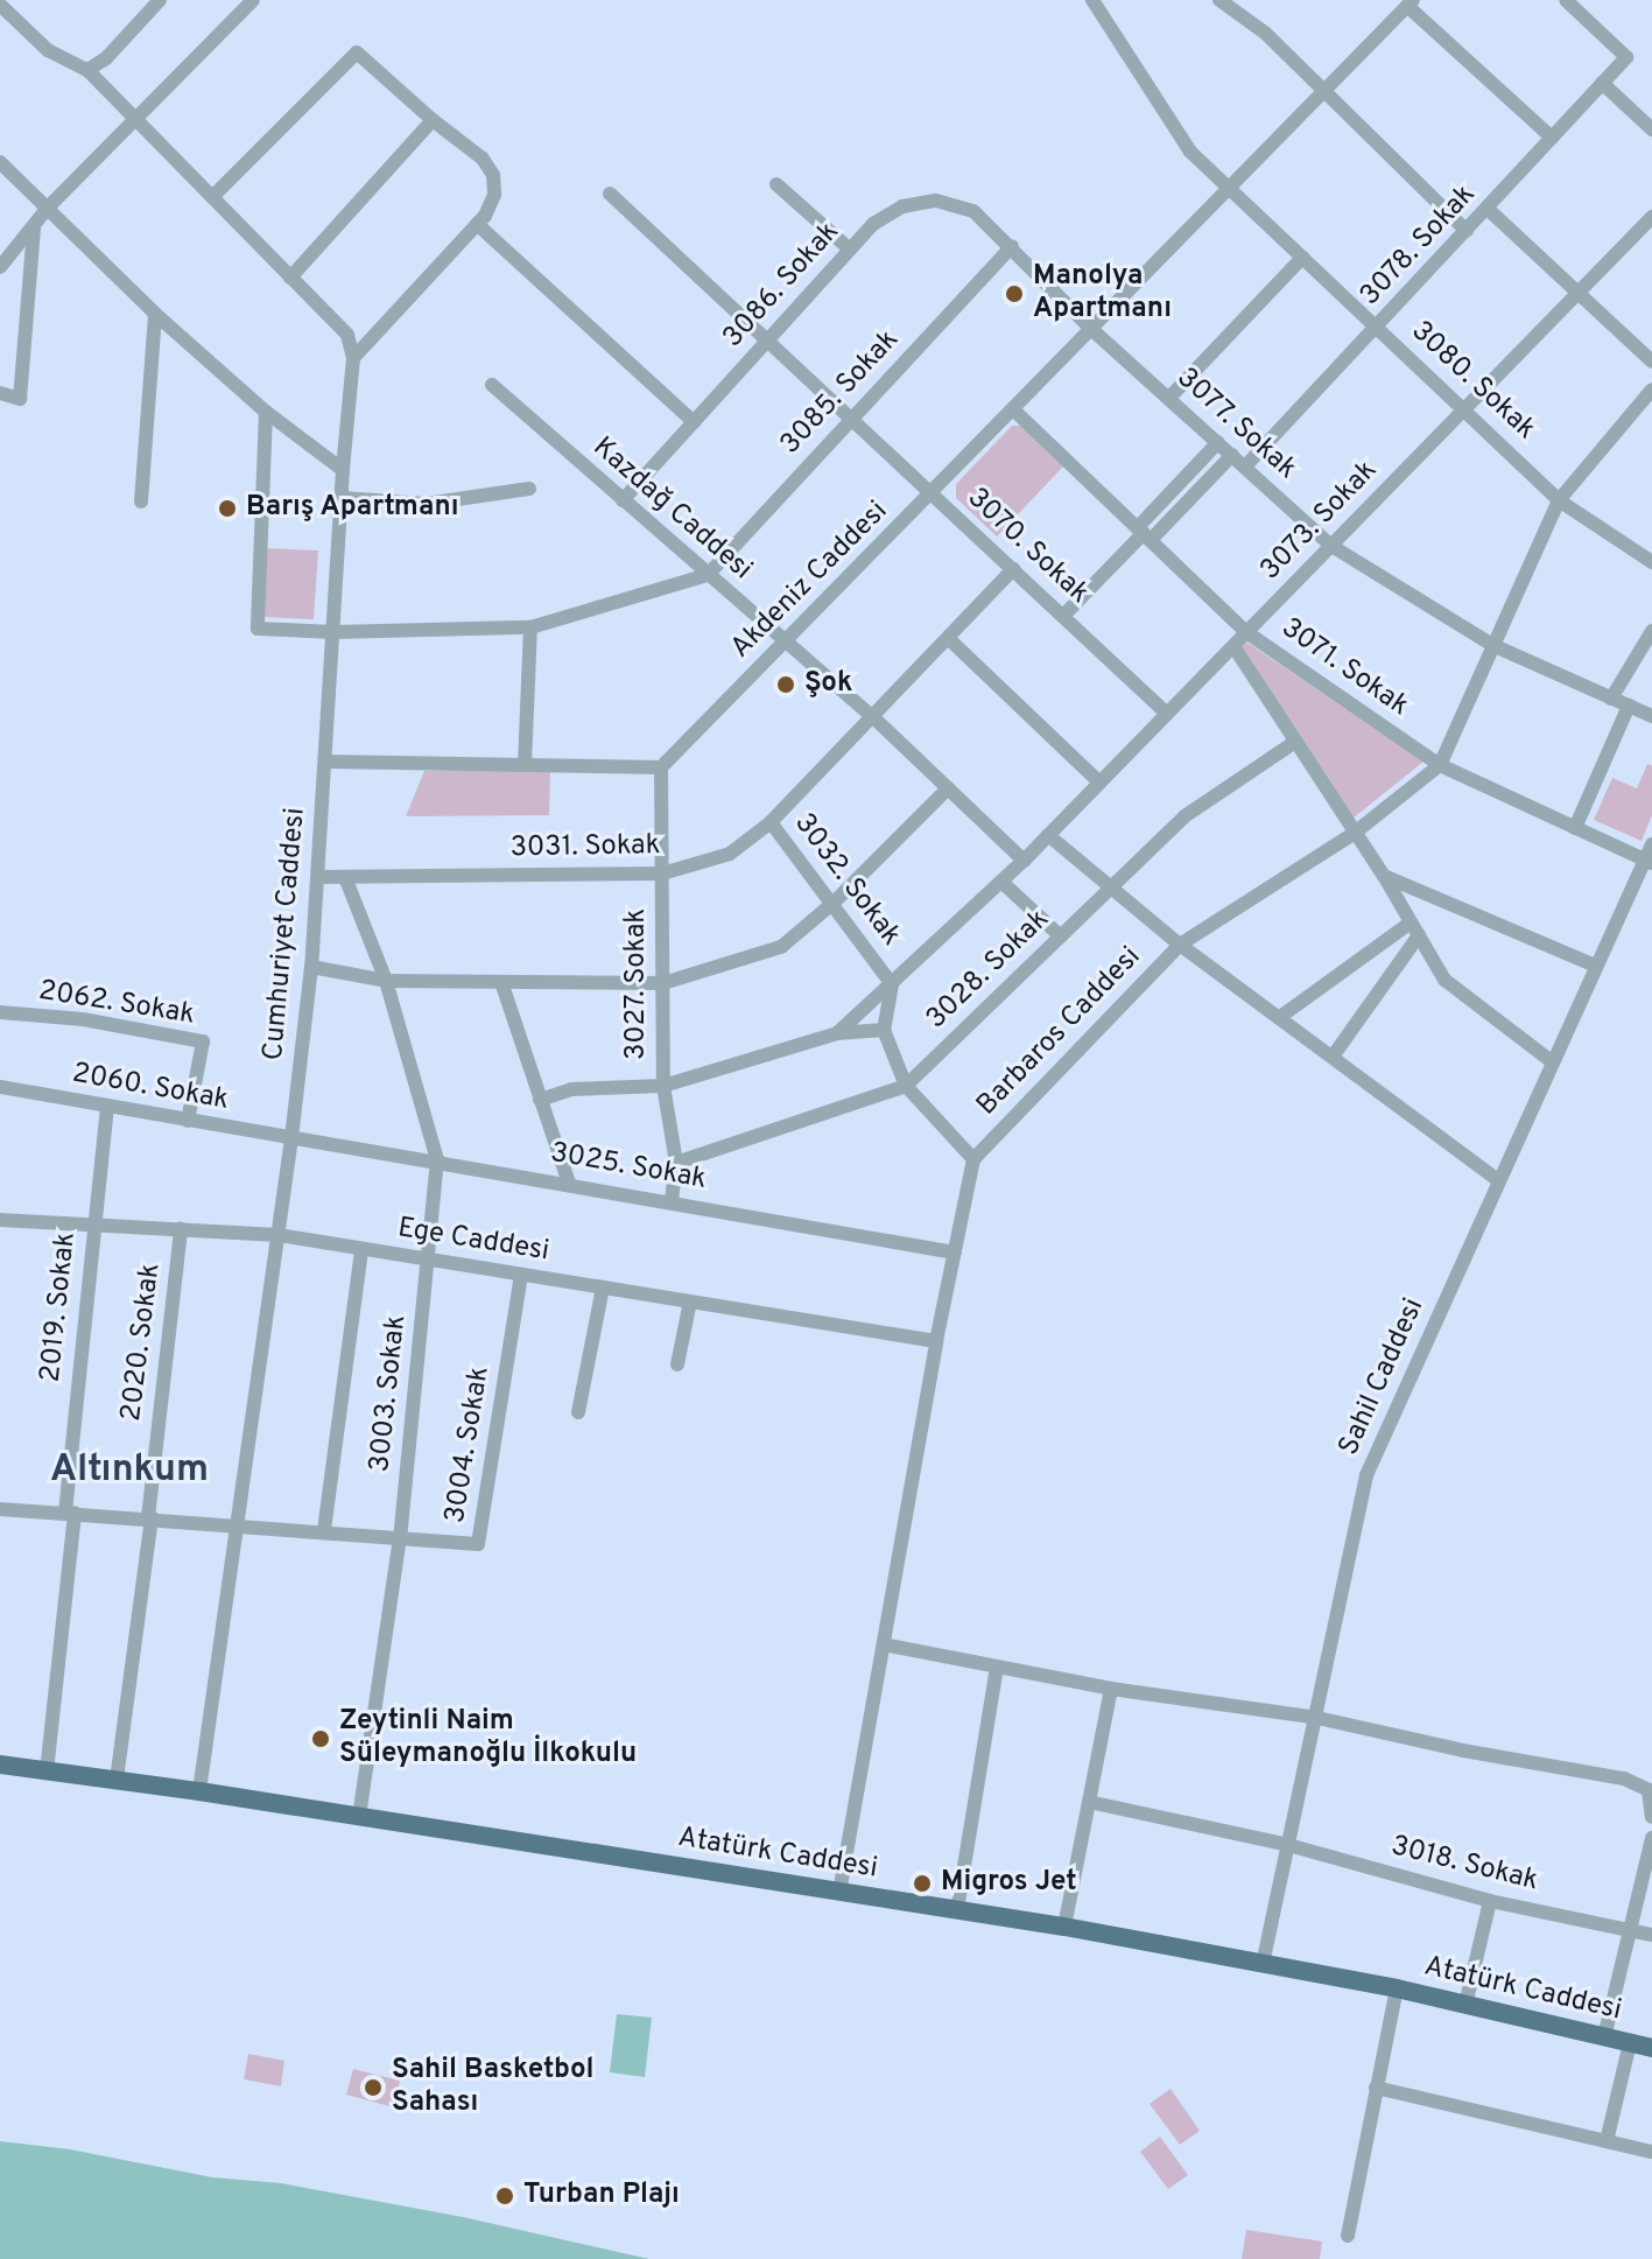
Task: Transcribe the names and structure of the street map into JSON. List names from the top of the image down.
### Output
{
  "streets": {
    "main road": ["Atatürk Caddesi"],
    "street": [
      "3078. Sokak",
      "3086. Sokak",
      "3080. Sokak",
      "3085. Sokak",
      "3077. Sokak",
      "Kazdağ Caddesi",
      "3073. Sokak",
      "3070. Sokak",
      "Akdeniz Caddesi",
      "3071. Sokak",
      "3031. Sokak",
      "3032. Sokak",
      "Cumhuriyet Caddesi",
      "3028. Sokak",
      "3027. Sokak",
      "2062. Sokak",
      "Barbaros Caddesi",
      "2060. Sokak",
      "3025. Sokak",
      "Ege Caddesi",
      "2019. Sokak",
      "2020. Sokak",
      "Sahil Caddesi",
      "3003. Sokak",
      "3004. Sokak",
      "3018. Sokak"
    ]
  },
  "crossings": [
    ["3078. Sokak", "3080. Sokak"],
    ["3078. Sokak", "3077. Sokak"],
    ["3086. Sokak", "3085. Sokak"],
    ["3086. Sokak", "3077. Sokak"],
    ["3086. Sokak", "Kazdağ Caddesi"],
    ["3086. Sokak", "3070. Sokak"],
    ["3080. Sokak", "3073. Sokak"],
    ["3080. Sokak", "Akdeniz Caddesi"],
    ["3080. Sokak", "Barbaros Caddesi"],
    ["3085. Sokak", "3077. Sokak"],
    ["3085. Sokak", "Kazdağ Caddesi"],
    ["3085. Sokak", "3070. Sokak"],
    ["3077. Sokak", "3073. Sokak"],
    ["3077. Sokak", "Akdeniz Caddesi"],
    ["3077. Sokak", "Barbaros Caddesi"],
    ["Kazdağ Caddesi", "3073. Sokak"],
    ["Kazdağ Caddesi", "Akdeniz Caddesi"],
    ["Kazdağ Caddesi", "3031. Sokak"],
    ["3073. Sokak", "3070. Sokak"],
    ["3073. Sokak", "3071. Sokak"],
    ["3073. Sokak", "3032. Sokak"],
    ["3070. Sokak", "Akdeniz Caddesi"],
    ["3070. Sokak", "3031. Sokak"],
    ["Akdeniz Caddesi", "3071. Sokak"],
    ["Akdeniz Caddesi", "3027. Sokak"],
    ["3071. Sokak", "Barbaros Caddesi"],
    ["3071. Sokak", "Sahil Caddesi"],
    ["3031. Sokak", "3032. Sokak"],
    ["3031. Sokak", "Cumhuriyet Caddesi"],
    ["3031. Sokak", "3027. Sokak"],
    ["3031. Sokak", "3003. Sokak"],
    ["Cumhuriyet Caddesi", "2060. Sokak"],
    ["Cumhuriyet Caddesi", "3025. Sokak"],
    ["Cumhuriyet Caddesi", "Ege Caddesi"],
    ["Cumhuriyet Caddesi", "Atatürk Caddesi"],
    ["3028. Sokak", "3027. Sokak"],
    ["3027. Sokak", "3025. Sokak"],
    ["2062. Sokak", "2060. Sokak"],
    ["2060. Sokak", "3025. Sokak"],
    ["2060. Sokak", "2019. Sokak"],
    ["3025. Sokak", "3003. Sokak"],
    ["Ege Caddesi", "2019. Sokak"],
    ["Ege Caddesi", "2020. Sokak"],
    ["Ege Caddesi", "3003. Sokak"],
    ["Ege Caddesi", "3004. Sokak"],
    ["2019. Sokak", "Atatürk Caddesi"],
    ["2020. Sokak", "Atatürk Caddesi"],
    ["Sahil Caddesi", "Atatürk Caddesi"],
    ["Sahil Caddesi", "3018. Sokak"],
    ["3003. Sokak", "3004. Sokak"],
    ["3003. Sokak", "Atatürk Caddesi"]
  ],
  "districts": ["Altınkum"],
  "places": [
    "Manolya Apartmanı",
    "Barış Apartmanı",
    "Şok",
    "Zeytinli Naim Süleymanoğlu İlkokulu",
    "Migros Jet",
    "Sahil Basketbol Sahası",
    "Turban Plajı"
  ]
}
